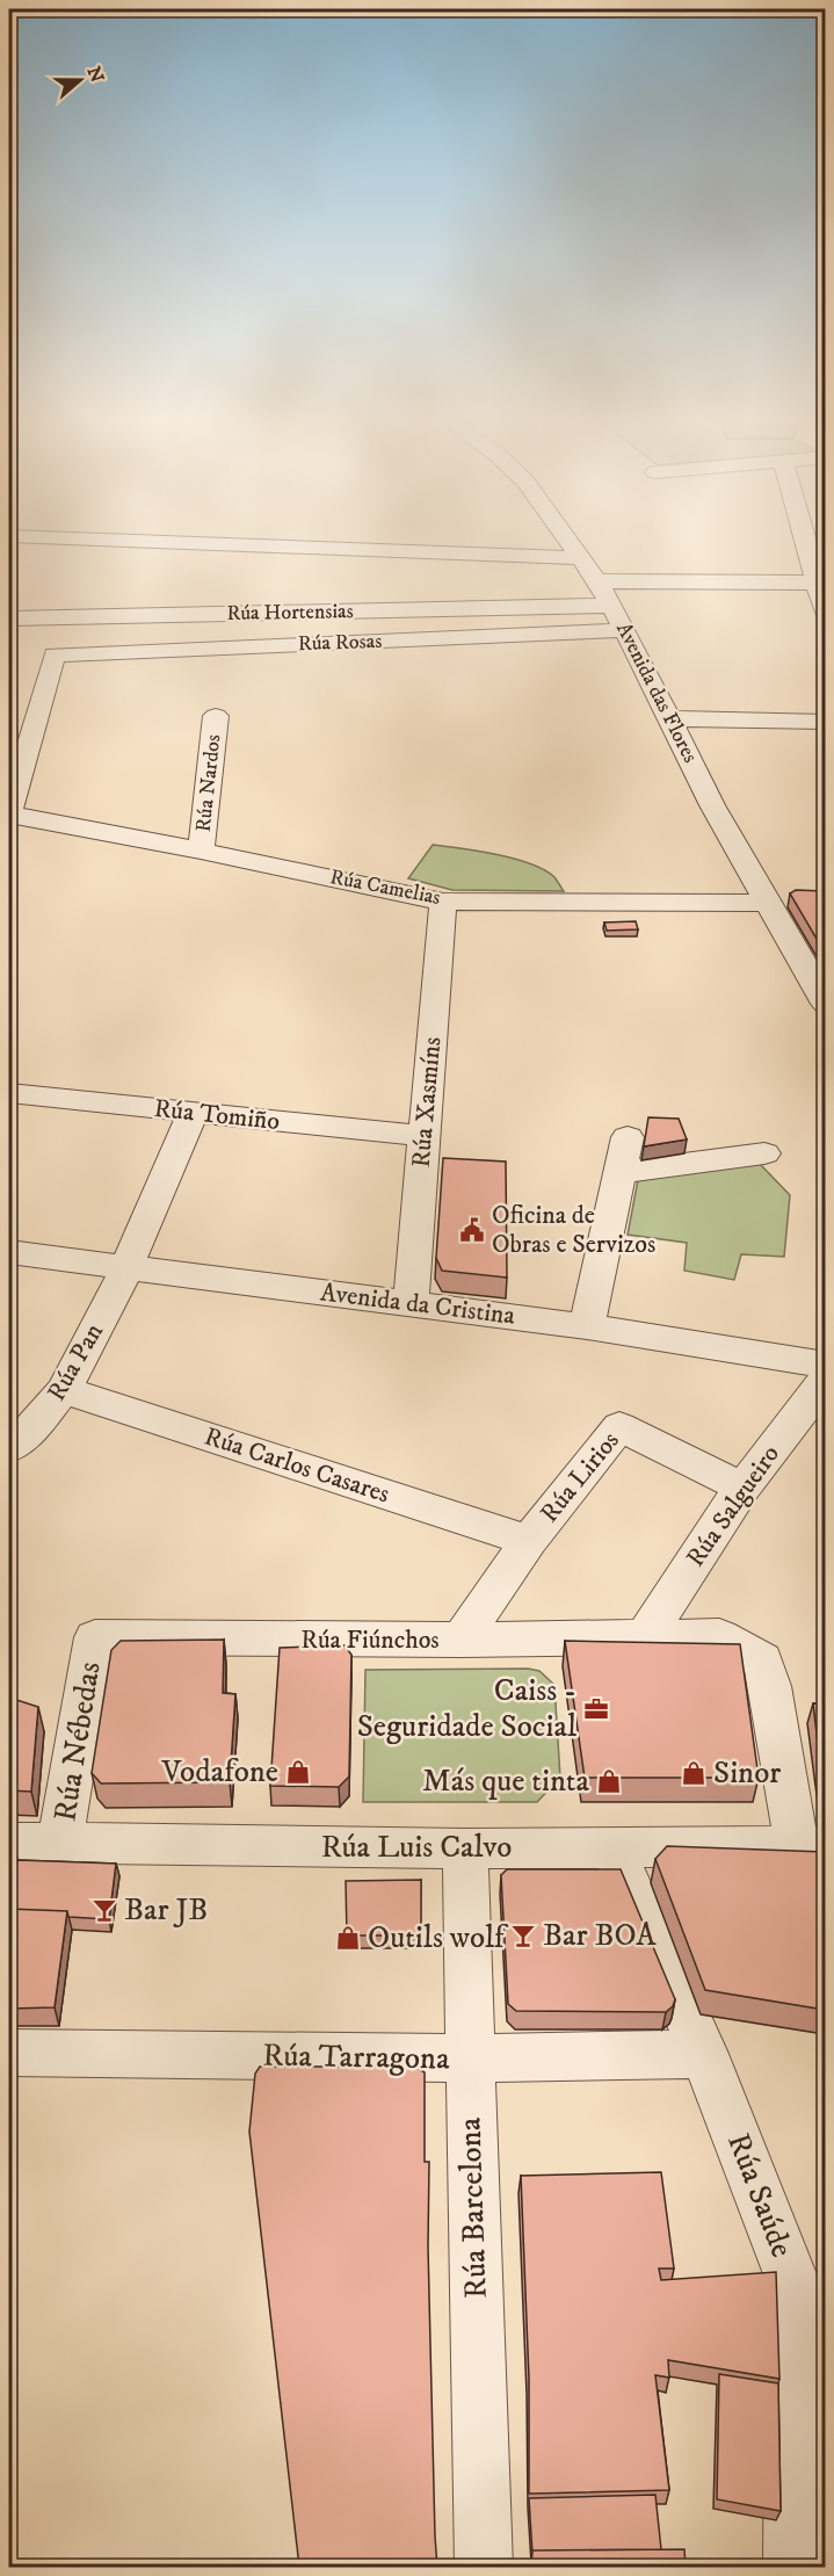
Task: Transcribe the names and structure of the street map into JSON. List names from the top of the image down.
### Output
{
  "streets": {
    "street": [
      "Rúa Hortensias",
      "Rúa Rosas",
      "Avenida das Flores",
      "Rúa Nardos",
      "Rúa Camelias",
      "Rúa Xasmíns",
      "Rúa Tomiño",
      "Avenida da Cristina",
      "Rúa Pan",
      "Rúa Carlos Casares",
      "Rúa Lirios",
      "Rúa Salgueiro",
      "Rúa Fiúnchos",
      "Rúa Nébedas",
      "Rúa Luis Calvo",
      "Rúa Tarragona",
      "Rúa Saúde",
      "Rúa Barcelona"
    ]
  },
  "crossings": [
    ["Rúa Hortensias", "Avenida das Flores"],
    ["Rúa Rosas", "Avenida das Flores"],
    ["Rúa Rosas", "Rúa Camelias"],
    ["Avenida das Flores", "Rúa Camelias"],
    ["Rúa Nardos", "Rúa Camelias"],
    ["Rúa Camelias", "Rúa Xasmíns"],
    ["Rúa Xasmíns", "Rúa Tomiño"],
    ["Rúa Xasmíns", "Avenida da Cristina"],
    ["Rúa Tomiño", "Rúa Pan"],
    ["Avenida da Cristina", "Rúa Pan"],
    ["Rúa Pan", "Rúa Carlos Casares"],
    ["Rúa Carlos Casares", "Rúa Lirios"],
    ["Rúa Lirios", "Rúa Salgueiro"],
    ["Rúa Lirios", "Rúa Fiúnchos"],
    ["Rúa Salgueiro", "Rúa Fiúnchos"],
    ["Rúa Fiúnchos", "Rúa Nébedas"],
    ["Rúa Fiúnchos", "Rúa Luis Calvo"],
    ["Rúa Nébedas", "Rúa Luis Calvo"],
    ["Rúa Luis Calvo", "Rúa Saúde"],
    ["Rúa Luis Calvo", "Rúa Barcelona"],
    ["Rúa Tarragona", "Rúa Saúde"],
    ["Rúa Tarragona", "Rúa Barcelona"]
  ],
  "places": {
    "public building": ["Oficina de Obras e Servizos"],
    "office": ["Caiss - Seguridade Social"],
    "shop": [
      "Vodafone",
      "Sinor",
      "Más que tinta",
      "Outils wolf"
    ],
    "bar": ["Bar JB", "Bar BOA"]
  },
  "north": "right"
}
